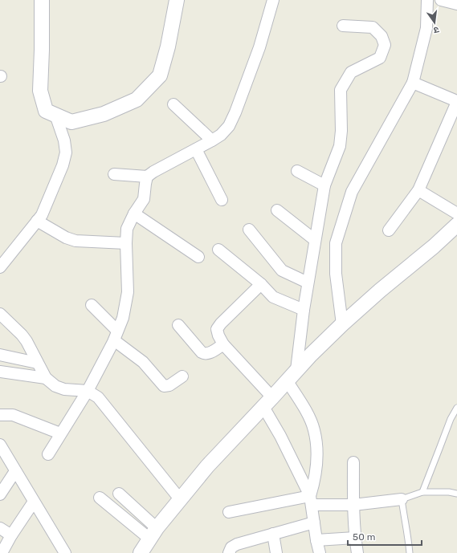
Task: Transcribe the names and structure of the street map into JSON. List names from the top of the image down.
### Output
{
  "scale_bar": "50 m",
  "north": "bottom"
}
